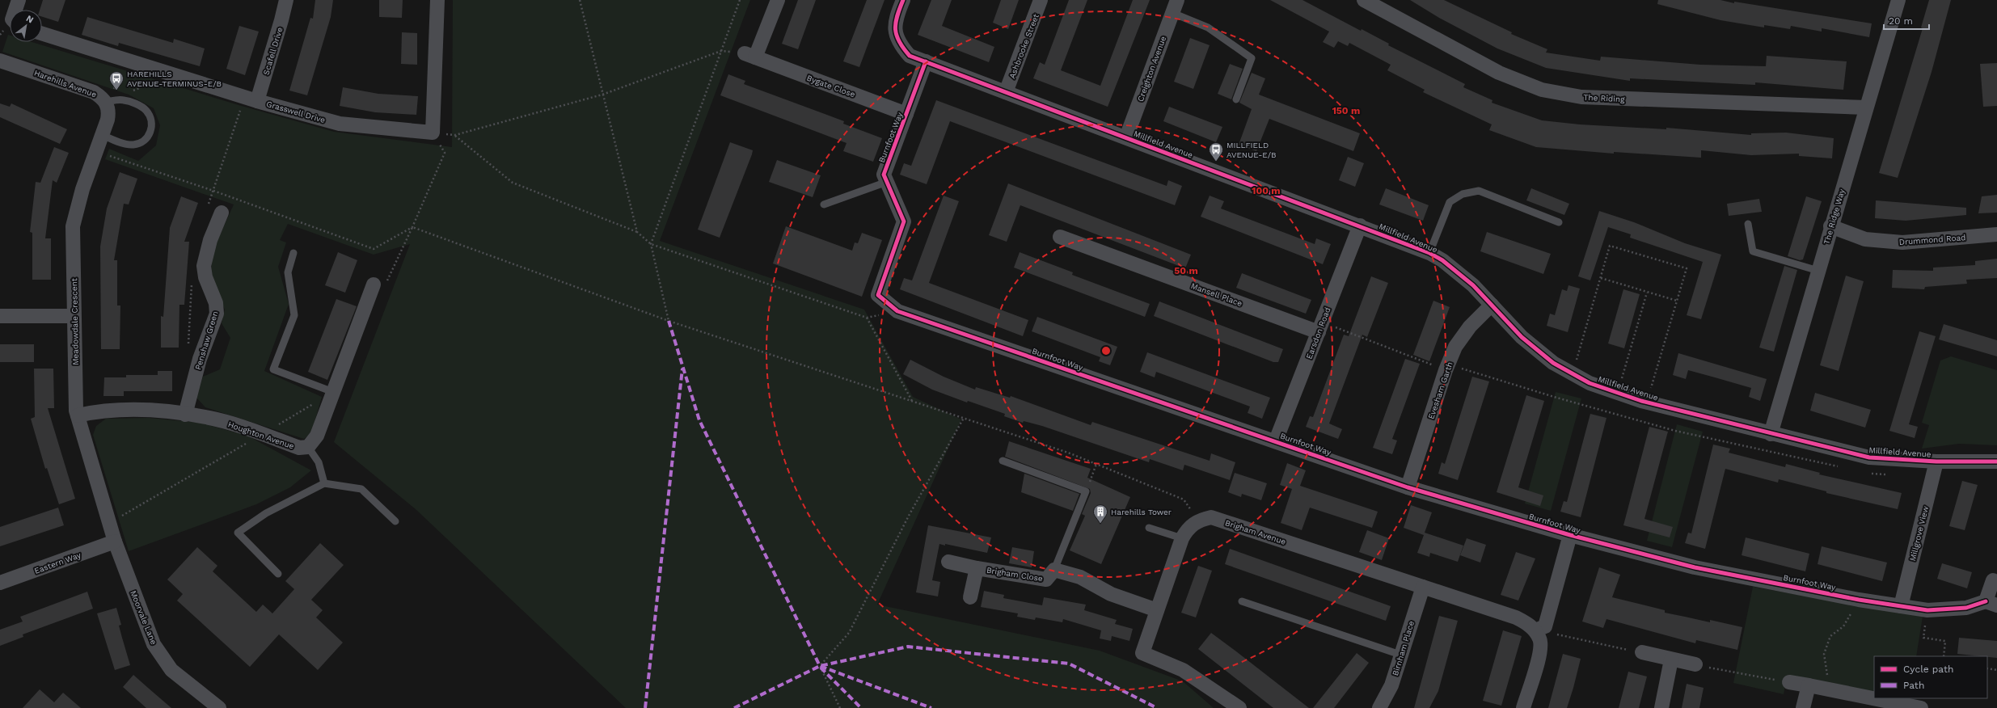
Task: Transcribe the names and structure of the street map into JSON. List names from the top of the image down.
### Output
{
  "streets": {
    "street": [
      "Ashbrooke Street",
      "Scafell Drive",
      "Creighton Avenue",
      "Harehills Avenue",
      "Bygate Close",
      "The Riding",
      "Grasswell Drive",
      "Burnfoot Way",
      "Millfield Avenue",
      "The Ridge Way",
      "Drummond Road",
      "Mansell Place",
      "Meadowdale Crescent",
      "Earsdon Road",
      "Penshaw Green",
      "Evesham Garth",
      "Houghton Avenue",
      "Brigham Avenue",
      "Millgrove View",
      "Eastern Way",
      "Brigham Close",
      "Moorvale Lane",
      "Birnham Place"
    ]
  },
  "crossings": [
    ["Ashbrooke Street", "Millfield Avenue"],
    ["Scafell Drive", "Grasswell Drive"],
    ["Creighton Avenue", "Millfield Avenue"],
    ["Harehills Avenue", "Meadowdale Crescent"],
    ["Bygate Close", "Burnfoot Way"],
    ["The Riding", "The Ridge Way"],
    ["Burnfoot Way", "Millfield Avenue"],
    ["Burnfoot Way", "Earsdon Road"],
    ["Burnfoot Way", "Evesham Garth"],
    ["Burnfoot Way", "Millgrove View"],
    ["Millfield Avenue", "The Ridge Way"],
    ["Millfield Avenue", "Earsdon Road"],
    ["Millfield Avenue", "Evesham Garth"],
    ["Millfield Avenue", "Millgrove View"],
    ["The Ridge Way", "Drummond Road"],
    ["Mansell Place", "Earsdon Road"],
    ["Meadowdale Crescent", "Houghton Avenue"],
    ["Meadowdale Crescent", "Eastern Way"],
    ["Meadowdale Crescent", "Moorvale Lane"],
    ["Penshaw Green", "Houghton Avenue"],
    ["Brigham Avenue", "Birnham Place"],
    ["Eastern Way", "Moorvale Lane"]
  ],
  "places": {
    "bus stop": ["HAREHILLS AVENUE-TERMINUS-E/B", "MILLFIELD AVENUE-E/B"],
    "building": ["Harehills Tower"]
  },
  "legend": ["Cycle path", "Path"],
  "scale_bar": "20 m",
  "north": "top right",
  "rings": ["150 m", "100 m", "50 m"]
}
